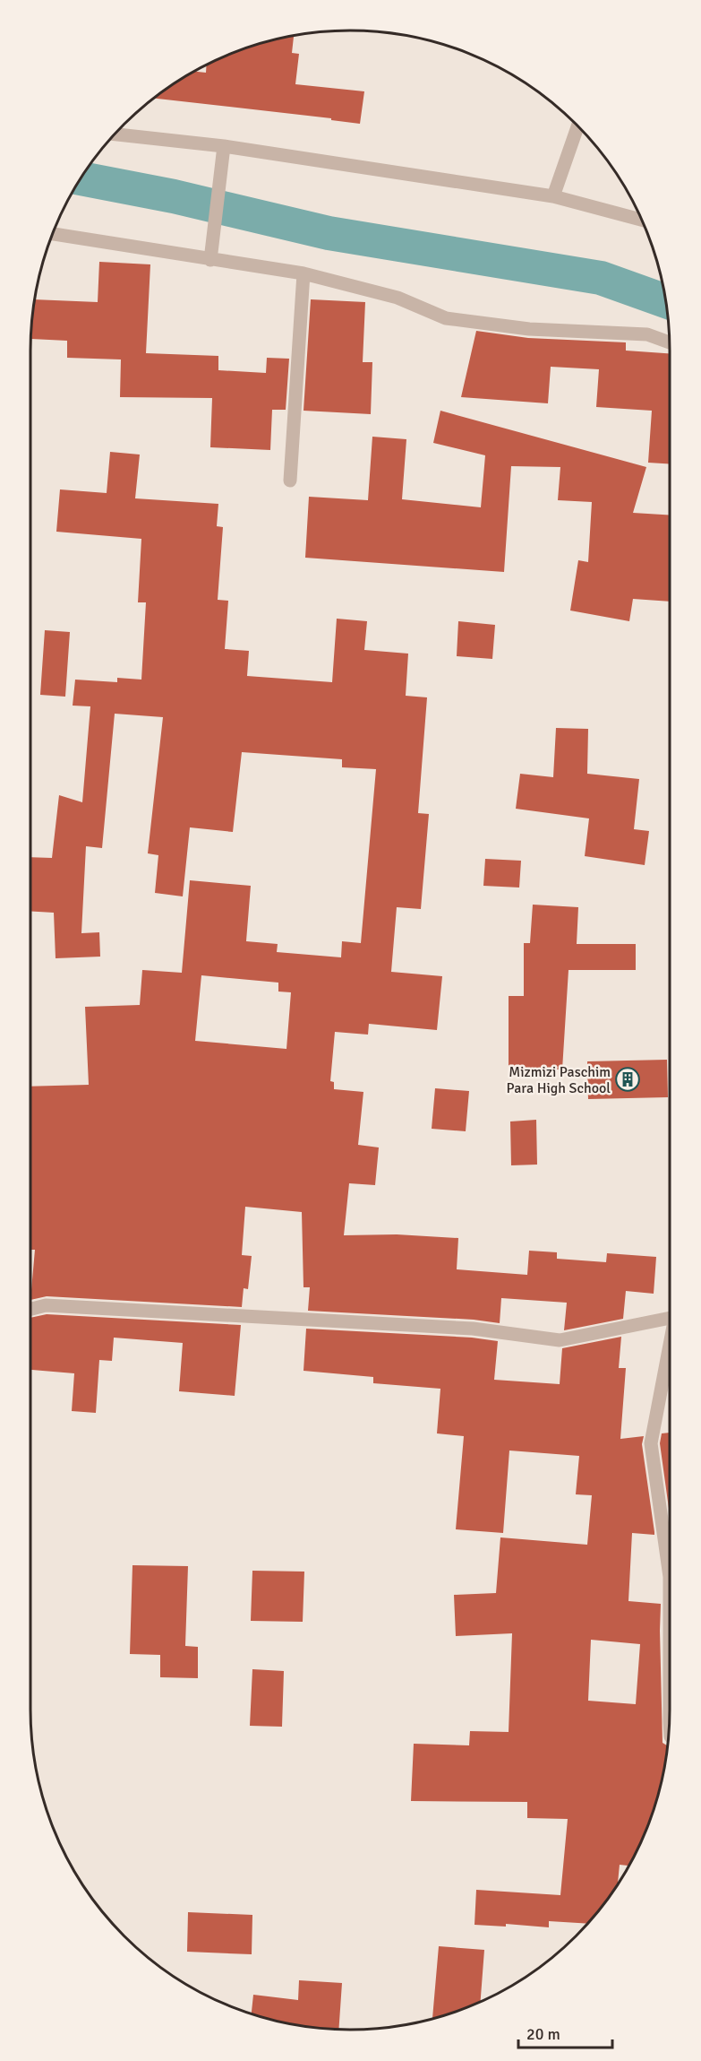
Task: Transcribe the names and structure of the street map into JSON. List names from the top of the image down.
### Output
{
  "places": {
    "building": ["Mizmizi Paschim Para High School"]
  },
  "scale_bar": "20 m"
}
